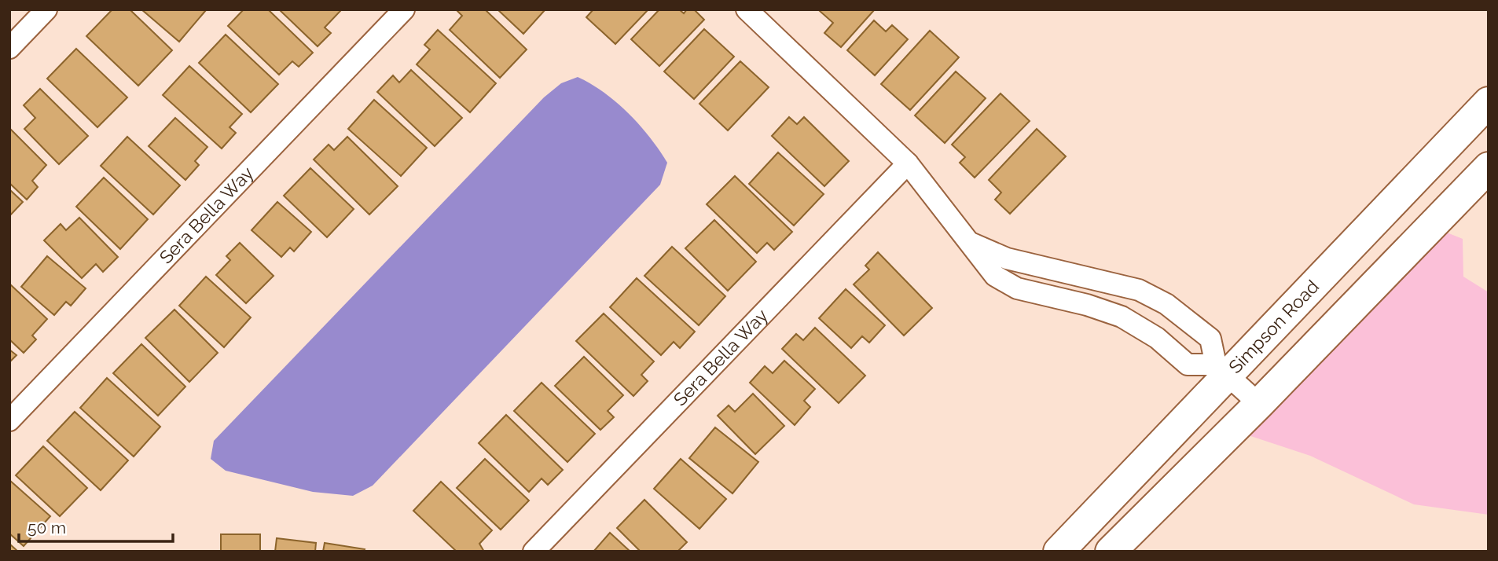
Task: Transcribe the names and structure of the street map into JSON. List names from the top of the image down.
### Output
{
  "streets": {
    "main road": ["Simpson Road"],
    "street": ["Sera Bella Way"]
  },
  "scale_bar": "50 m"
}
